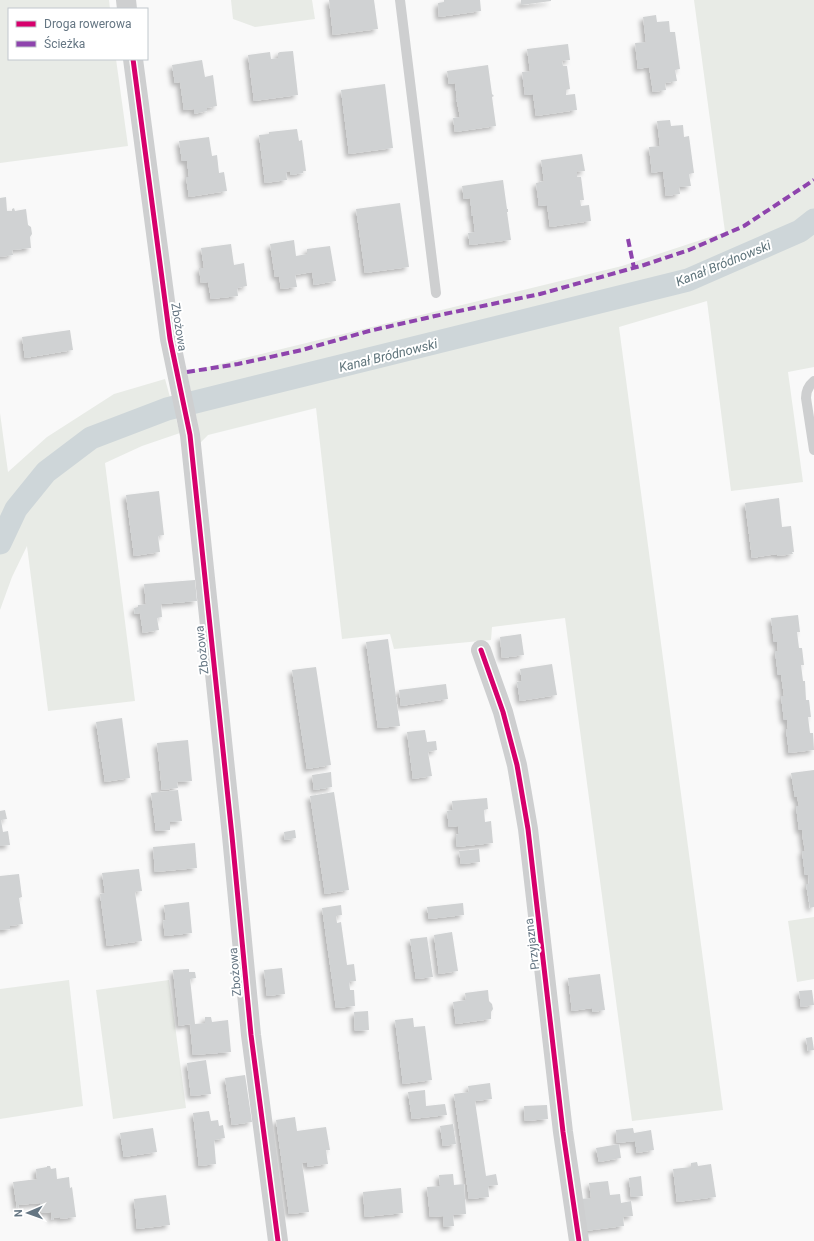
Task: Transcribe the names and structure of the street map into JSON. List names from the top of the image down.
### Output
{
  "streets": {
    "street": ["Zbożowa", "Przyjazna"]
  },
  "water": ["Kanał Bródnowski"],
  "legend": ["Droga rowerowa", "Ścieżka"],
  "north": "left"
}
